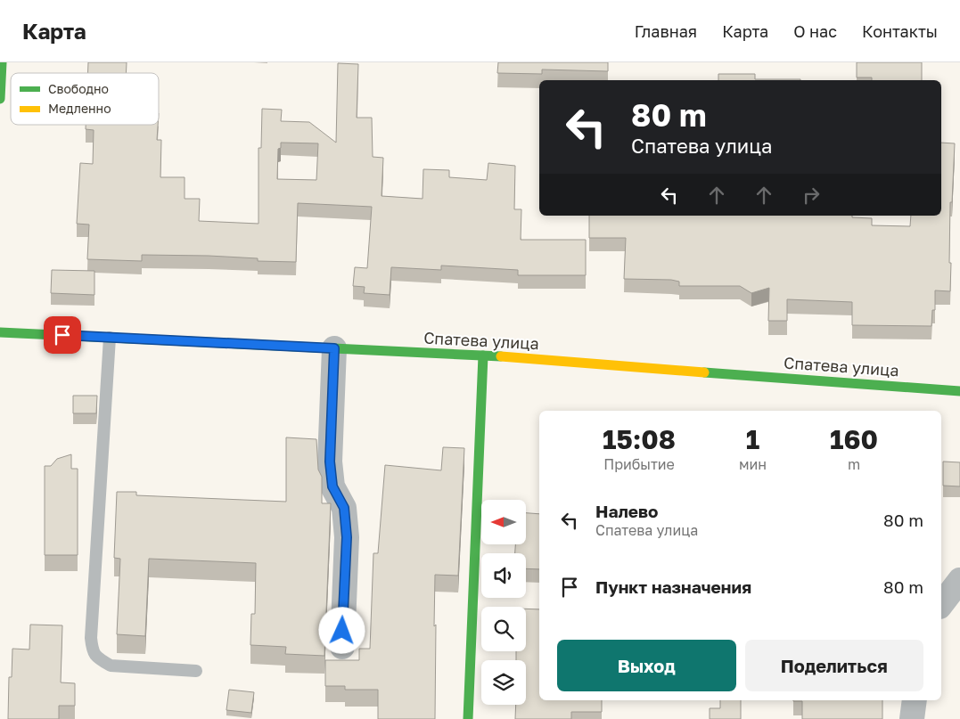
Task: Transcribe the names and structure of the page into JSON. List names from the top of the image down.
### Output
{
  "streets": {
    "street": ["Спатева улица"]
  },
  "legend": ["Свободно", "Медленно"],
  "north": "left",
  "page": {
    "header": "Карта",
    "nav": [
      "Главная",
      "Карта",
      "О нас",
      "Контакты"
    ],
    "turn": ["80 m", "Спатева улица"],
    "eta": [
      "15:08",
      "Прибытие",
      "1",
      "мин",
      "160",
      "m"
    ],
    "list": [
      {
        "name": "Налево",
        "note": "Спатева улица",
        "value": "80 m"
      },
      {
        "name": "Пункт назначения",
        "value": "80 m"
      }
    ],
    "buttons": ["Выход", "Поделиться"]
  }
}
